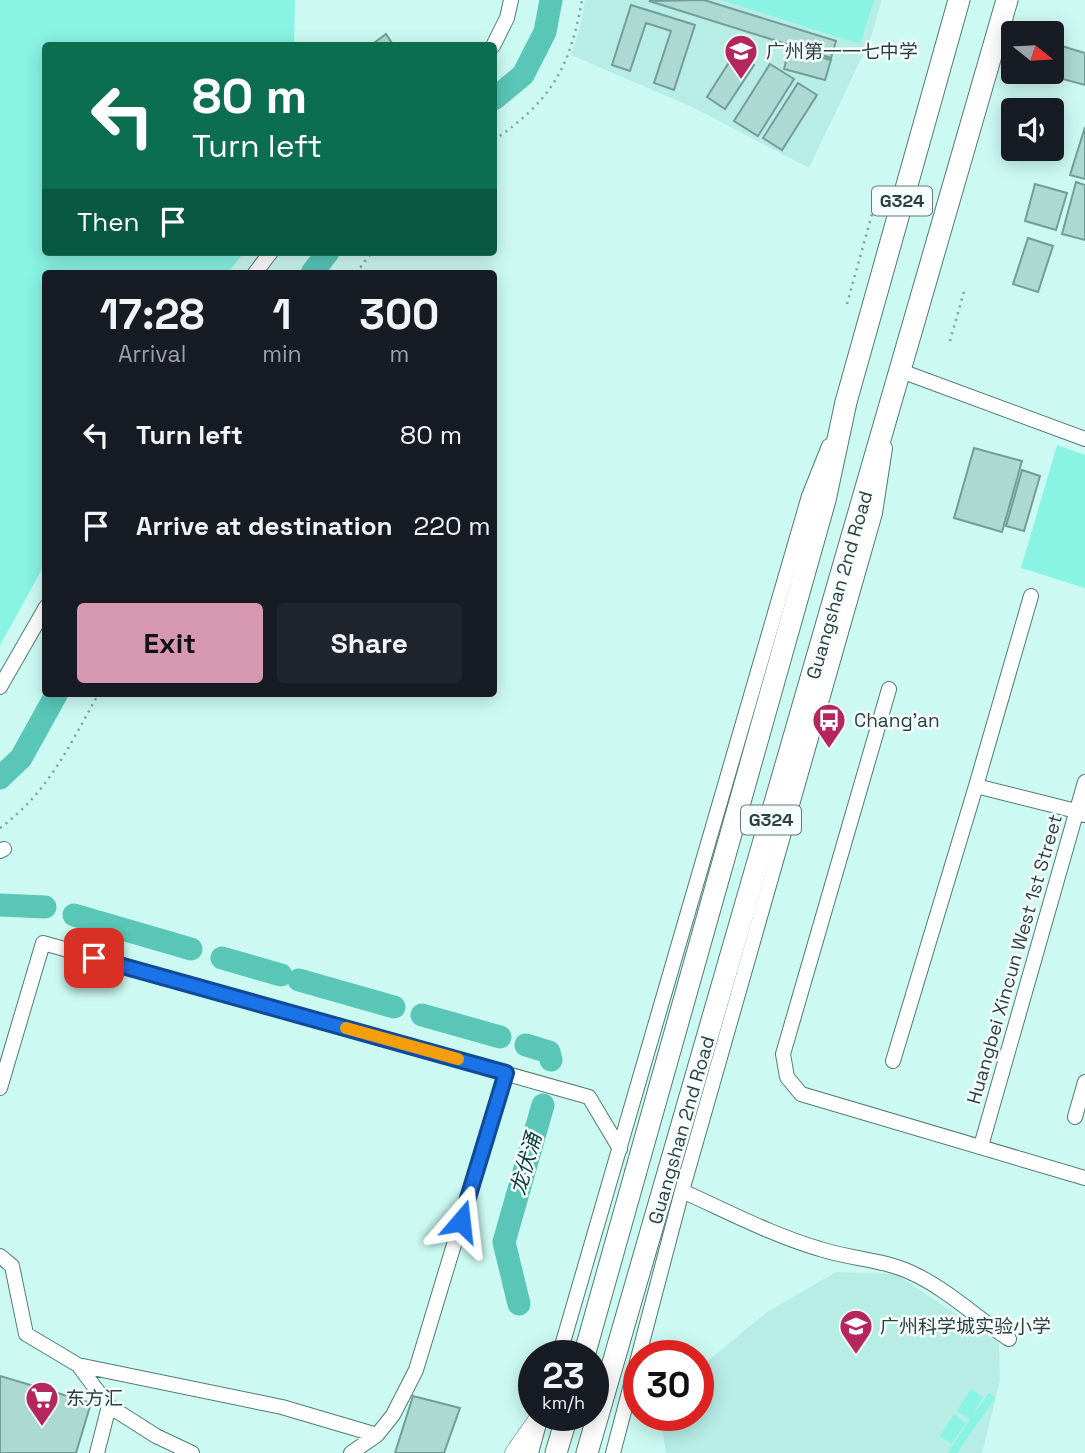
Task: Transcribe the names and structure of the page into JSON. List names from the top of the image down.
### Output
{
  "streets": {
    "highway": ["G324", "Guangshan 2nd Road"],
    "street": ["Huangbei Xincun West 1st Street"]
  },
  "water": ["龙伏涌"],
  "places": {
    "school or university": ["广州第一一七中学", "广州科学城实验小学"],
    "bus stop": ["Chang'an"],
    "supermarket": ["东方汇"]
  },
  "north": "right",
  "page": {
    "turn": ["80 m", "Turn left"],
    "then": "Then",
    "eta": [
      "17:28",
      "Arrival",
      "1",
      "min",
      "300",
      "m"
    ],
    "list": [
      {
        "name": "Turn left",
        "value": "80 m"
      },
      {
        "name": "Arrive at destination",
        "value": "220 m"
      }
    ],
    "buttons": ["Exit", "Share"],
    "speed": "23 km/h",
    "limit": "30"
  }
}
